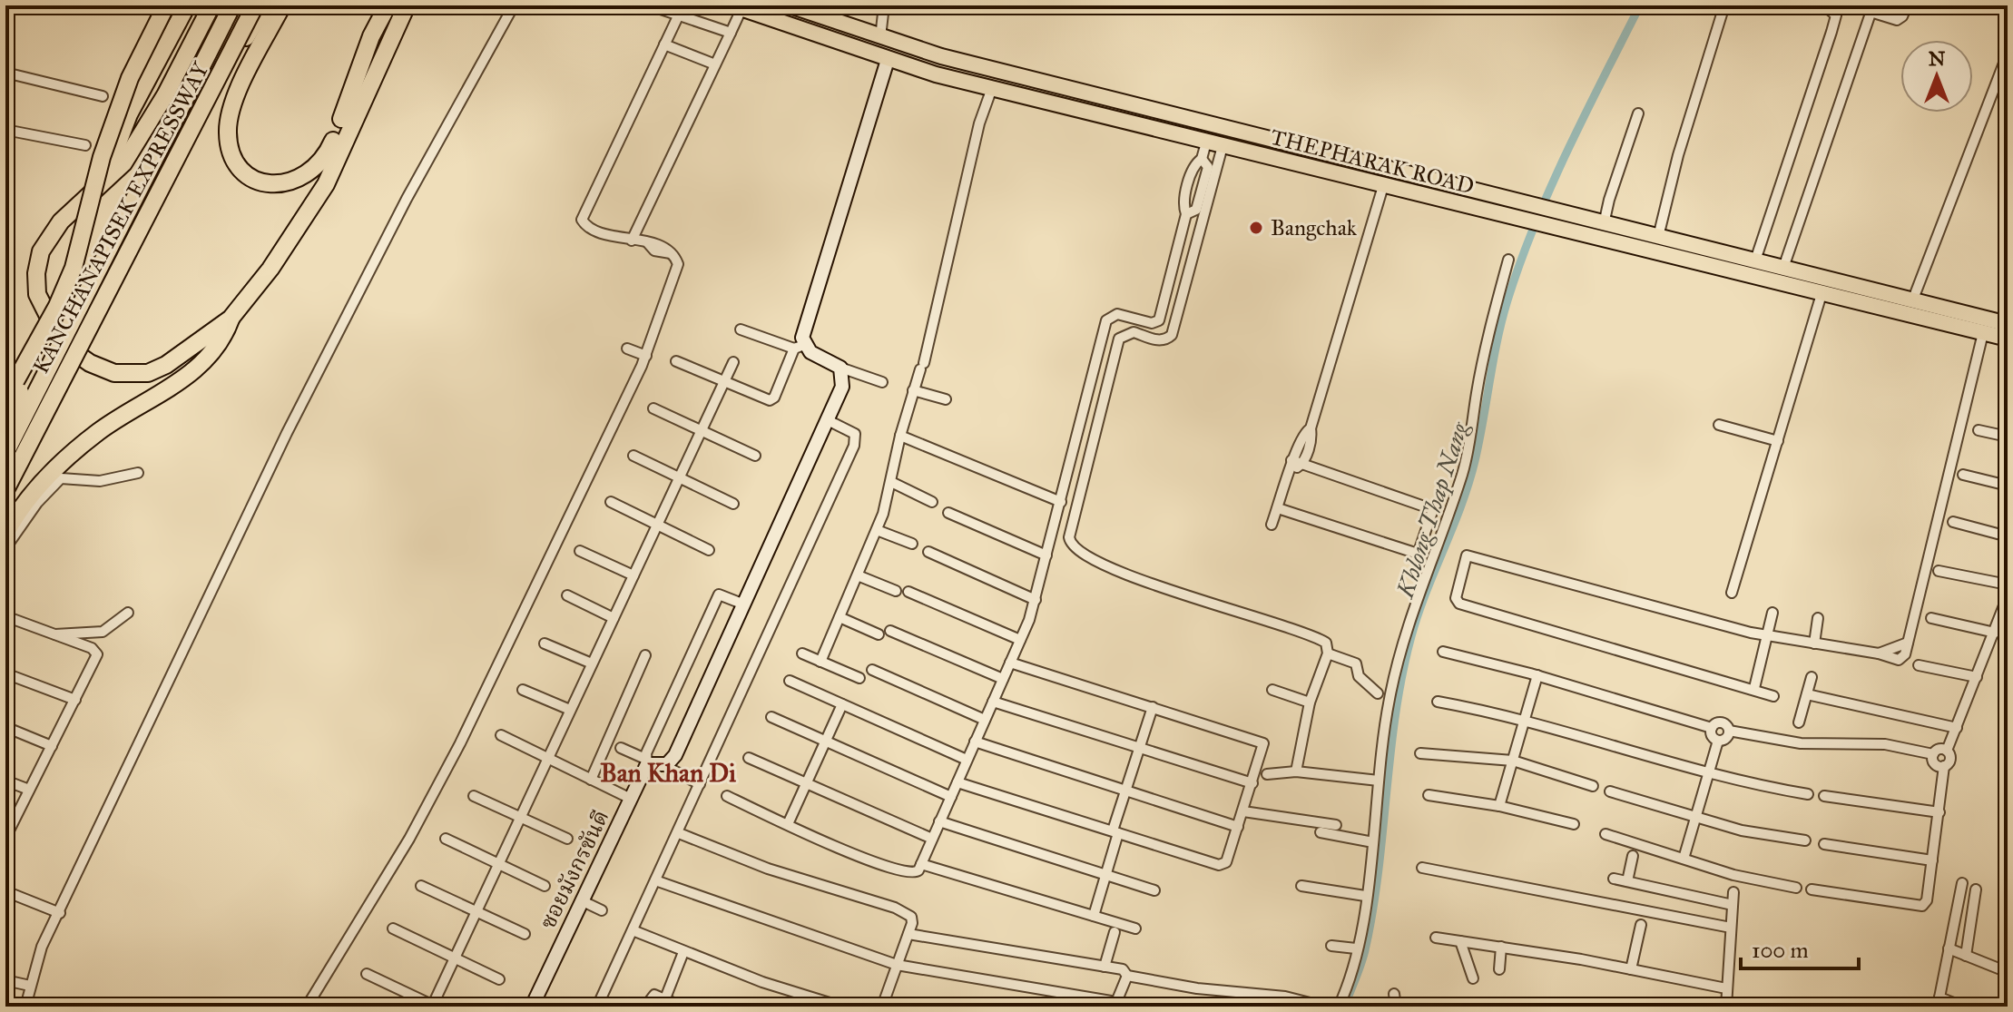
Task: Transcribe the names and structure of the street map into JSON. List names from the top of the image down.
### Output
{
  "streets": {
    "highway": ["KANCHANAPISEK EXPRESSWAY"],
    "main road": ["THEPHARAK ROAD"],
    "street": ["ซอยมังกรขันดี"]
  },
  "districts": ["Ban Khan Di"],
  "water": ["Khlong Thap Nang"],
  "places": ["Bangchak"],
  "scale_bar": "100 m",
  "north": "top"
}
